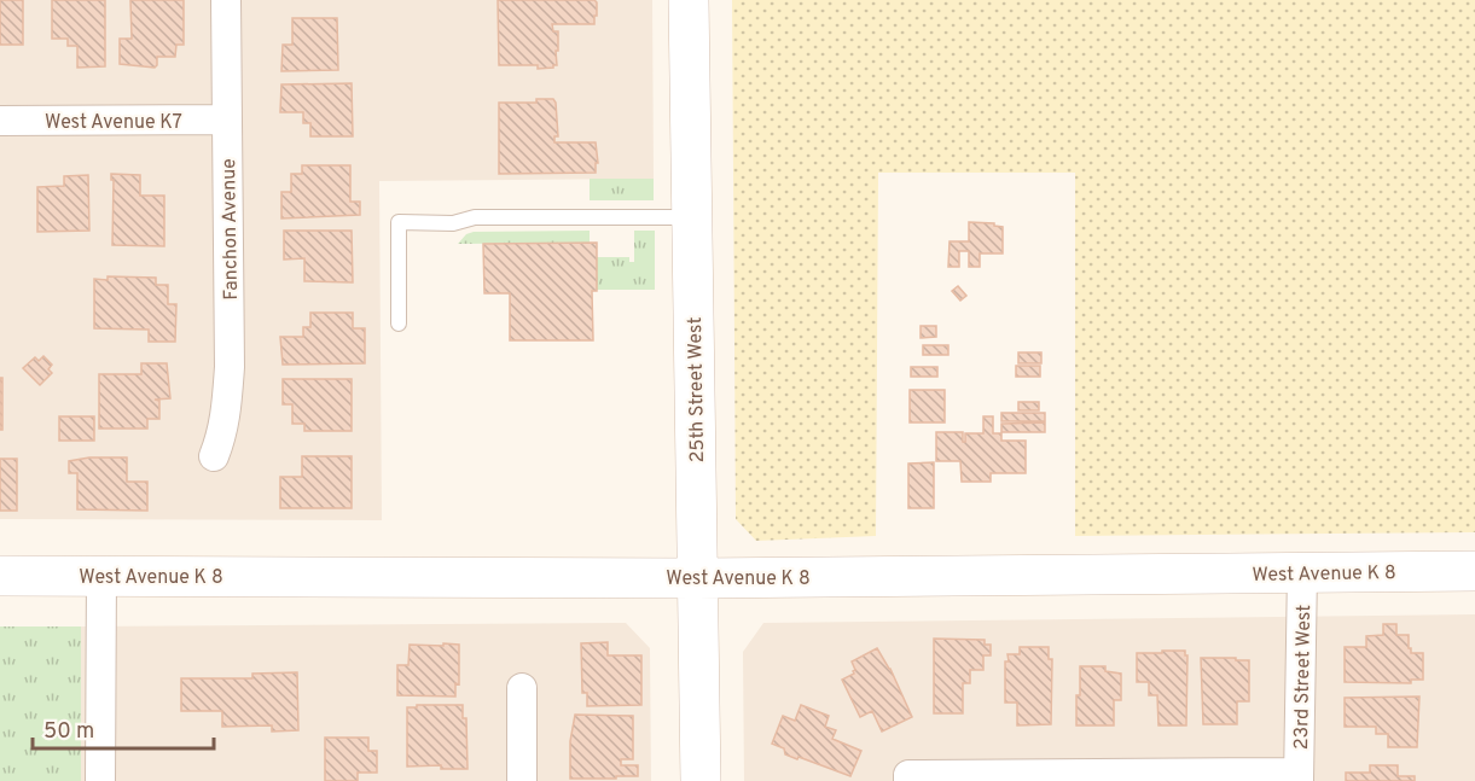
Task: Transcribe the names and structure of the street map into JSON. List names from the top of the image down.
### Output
{
  "streets": {
    "street": [
      "West Avenue K7",
      "Fanchon Avenue",
      "25th Street West",
      "West Avenue K 8",
      "23rd Street West"
    ]
  },
  "crossings": [
    ["West Avenue K7", "Fanchon Avenue"],
    ["25th Street West", "West Avenue K 8"],
    ["West Avenue K 8", "23rd Street West"]
  ],
  "scale_bar": "50 m"
}
